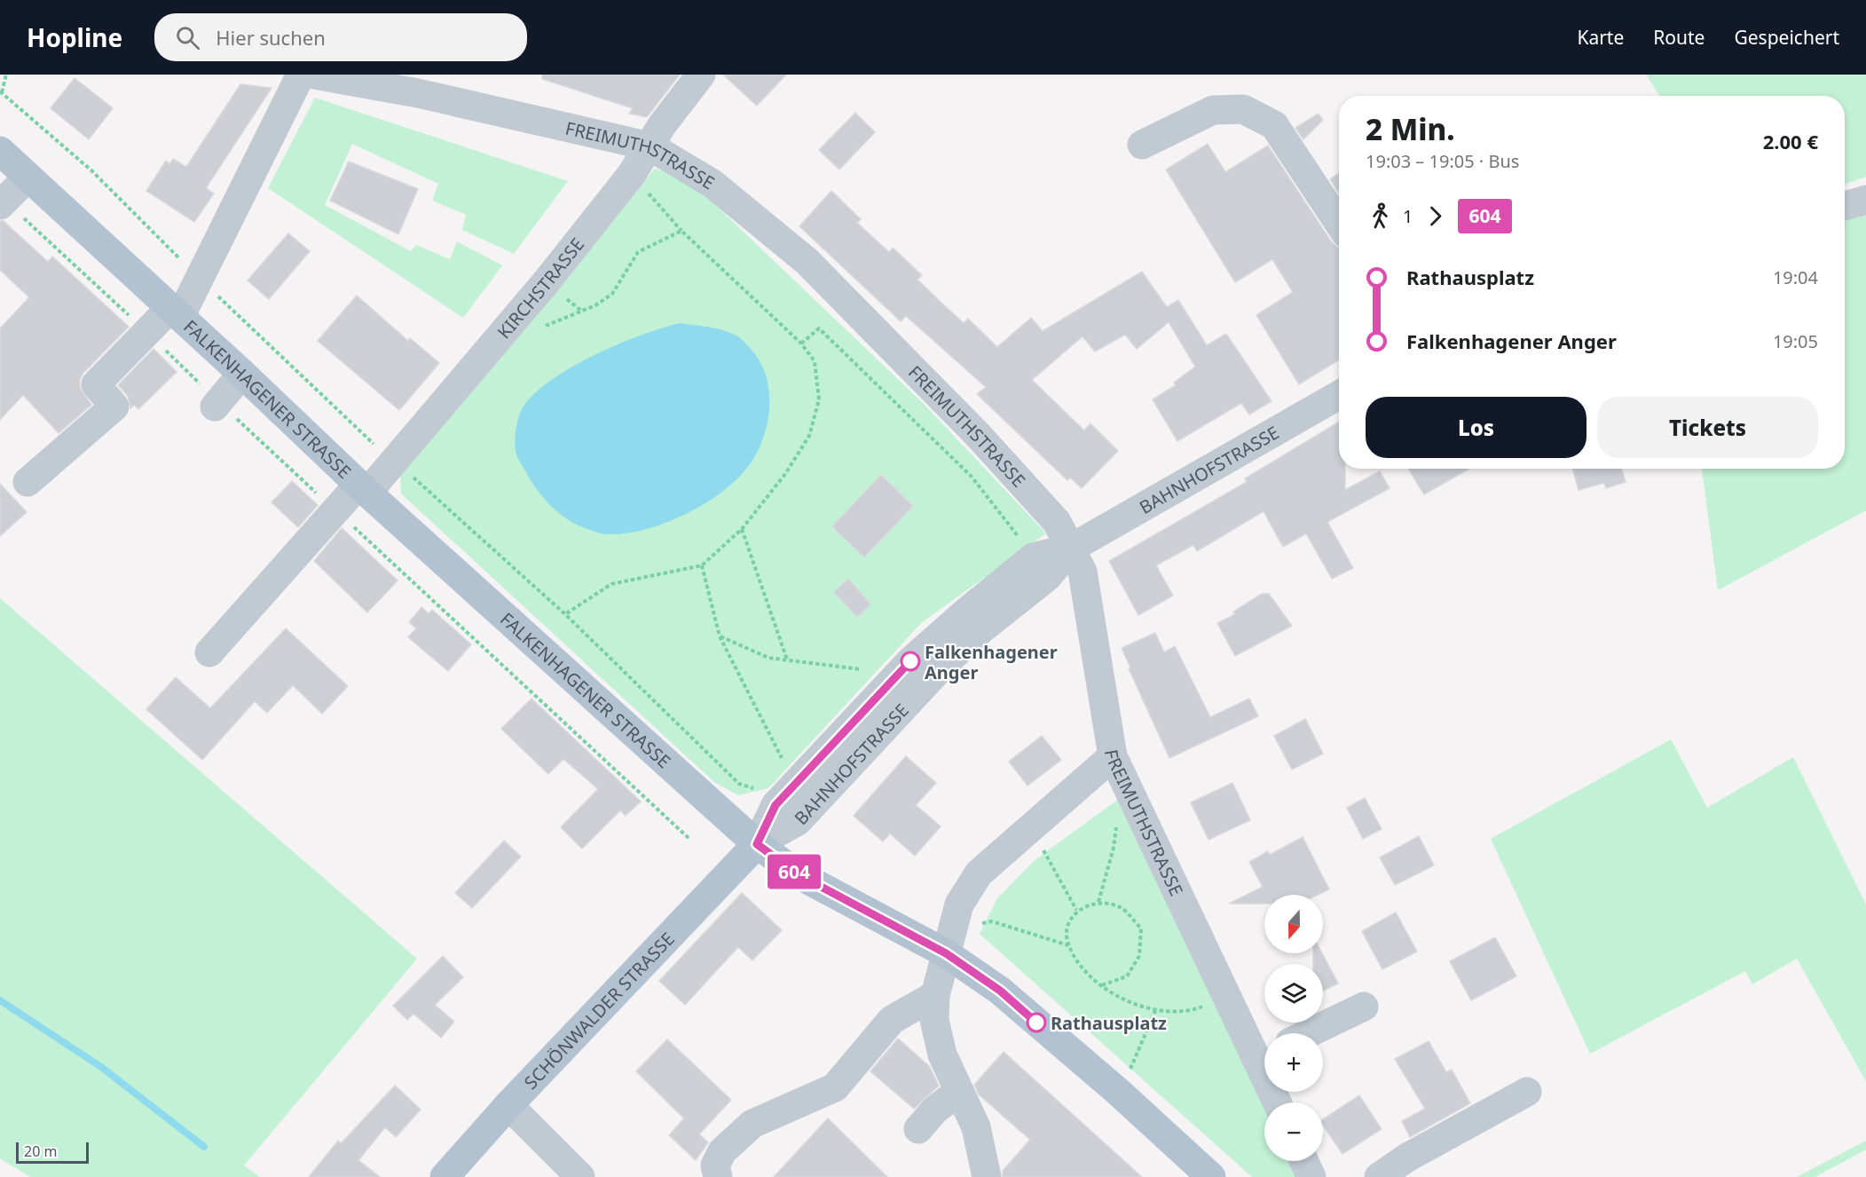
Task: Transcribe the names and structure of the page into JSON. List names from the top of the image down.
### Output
{
  "streets": {
    "main road": ["FALKENHAGENER STRASSE", "SCHÖNWALDER STRASSE"],
    "street": ["FREIMUTHSTRASSE", "KIRCHSTRASSE", "BAHNHOFSTRASSE"]
  },
  "crossings": [
    ["FREIMUTHSTRASSE", "KIRCHSTRASSE"],
    ["FREIMUTHSTRASSE", "BAHNHOFSTRASSE"],
    ["KIRCHSTRASSE", "FALKENHAGENER STRASSE"],
    ["FALKENHAGENER STRASSE", "BAHNHOFSTRASSE"],
    ["FALKENHAGENER STRASSE", "SCHÖNWALDER STRASSE"],
    ["BAHNHOFSTRASSE", "SCHÖNWALDER STRASSE"]
  ],
  "places": ["Falkenhagener Anger", "Rathausplatz"],
  "lines": ["bus line 604"],
  "scale_bar": "20 m",
  "north": "bottom",
  "page": {
    "header": "Hopline",
    "search": "Hier suchen",
    "nav": ["Karte", "Route", "Gespeichert"],
    "on_map": "604",
    "heading": ["2 Min.", "19:03 – 19:05 · Bus", "2.00 €"],
    "legs": ["1", "604"],
    "list": [
      {
        "name": "Rathausplatz",
        "value": "19:04"
      },
      {
        "name": "Falkenhagener Anger",
        "value": "19:05"
      }
    ],
    "buttons": ["Los", "Tickets"],
    "map_buttons": ["+", "−"],
    "scale": "20 m"
  }
}
